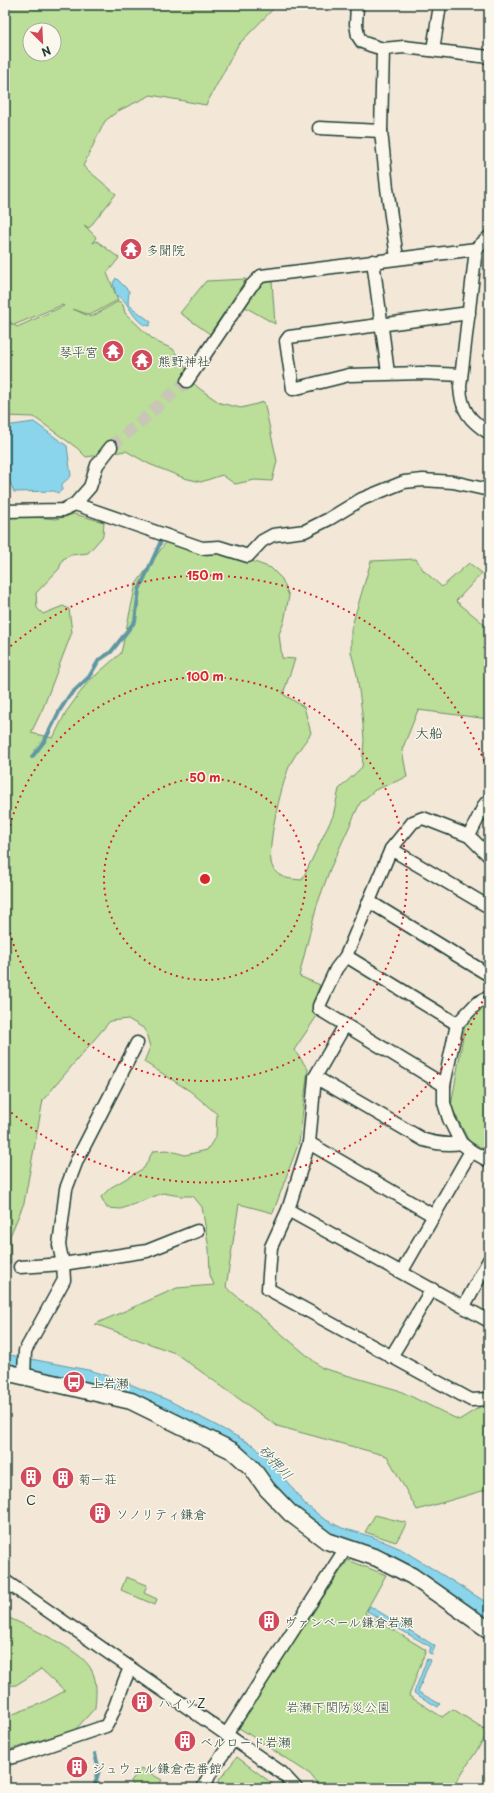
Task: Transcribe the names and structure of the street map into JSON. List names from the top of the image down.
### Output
{
  "districts": ["大船"],
  "water": ["砂押川"],
  "parks": ["岩瀬下関防災公園"],
  "places": {
    "temple": ["多聞院", "琴平宮", "熊野神社"],
    "bus stop": ["上岩瀬"],
    "building": [
      "C",
      "菊一荘",
      "ソノリティ鎌倉",
      "ヴァンベール鎌倉岩瀬",
      "ハイツZ",
      "ベルロード岩瀬",
      "ジュウェル鎌倉壱番館"
    ]
  },
  "north": "bottom right",
  "rings": ["150 m", "100 m", "50 m"]
}
